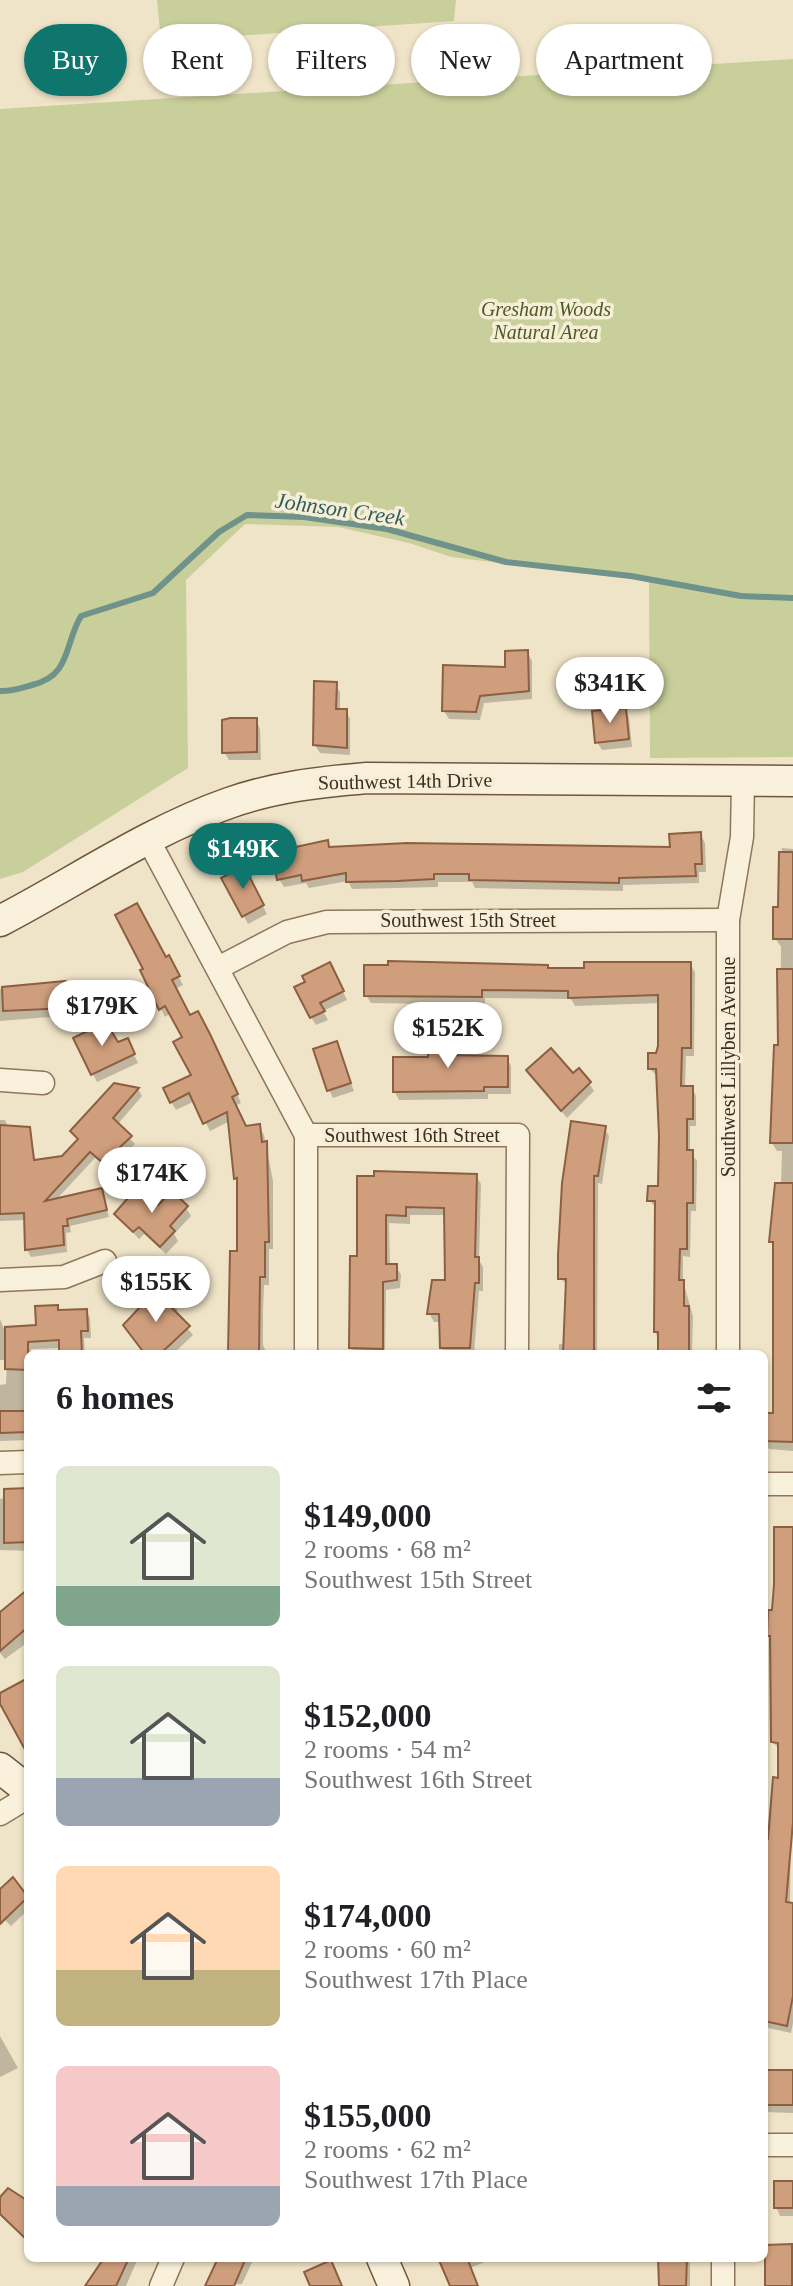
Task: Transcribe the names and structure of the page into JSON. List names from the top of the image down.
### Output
{
  "streets": {
    "street": [
      "Southwest 14th Drive",
      "Southwest 15th Street",
      "Southwest Lillyben Avenue",
      "Southwest 16th Street"
    ]
  },
  "crossings": [
    ["Southwest 14th Drive", "Southwest Lillyben Avenue"],
    ["Southwest 15th Street", "Southwest Lillyben Avenue"]
  ],
  "water": ["Johnson Creek"],
  "parks": ["Gresham Woods Natural Area"],
  "page": {
    "chip": [
      "Buy",
      "Rent",
      "Filters",
      "New",
      "Apartment"
    ],
    "price": [
      "$341K",
      "$149K",
      "$179K",
      "$152K",
      "$174K",
      "$155K"
    ],
    "heading": "6 homes",
    "list": [
      {
        "name": "$149,000",
        "note": "2 rooms · 68 m² · Southwest 15th Street"
      },
      {
        "name": "$152,000",
        "note": "2 rooms · 54 m² · Southwest 16th Street"
      },
      {
        "name": "$174,000",
        "note": "2 rooms · 60 m² · Southwest 17th Place"
      },
      {
        "name": "$155,000",
        "note": "2 rooms · 62 m² · Southwest 17th Place"
      }
    ]
  }
}
